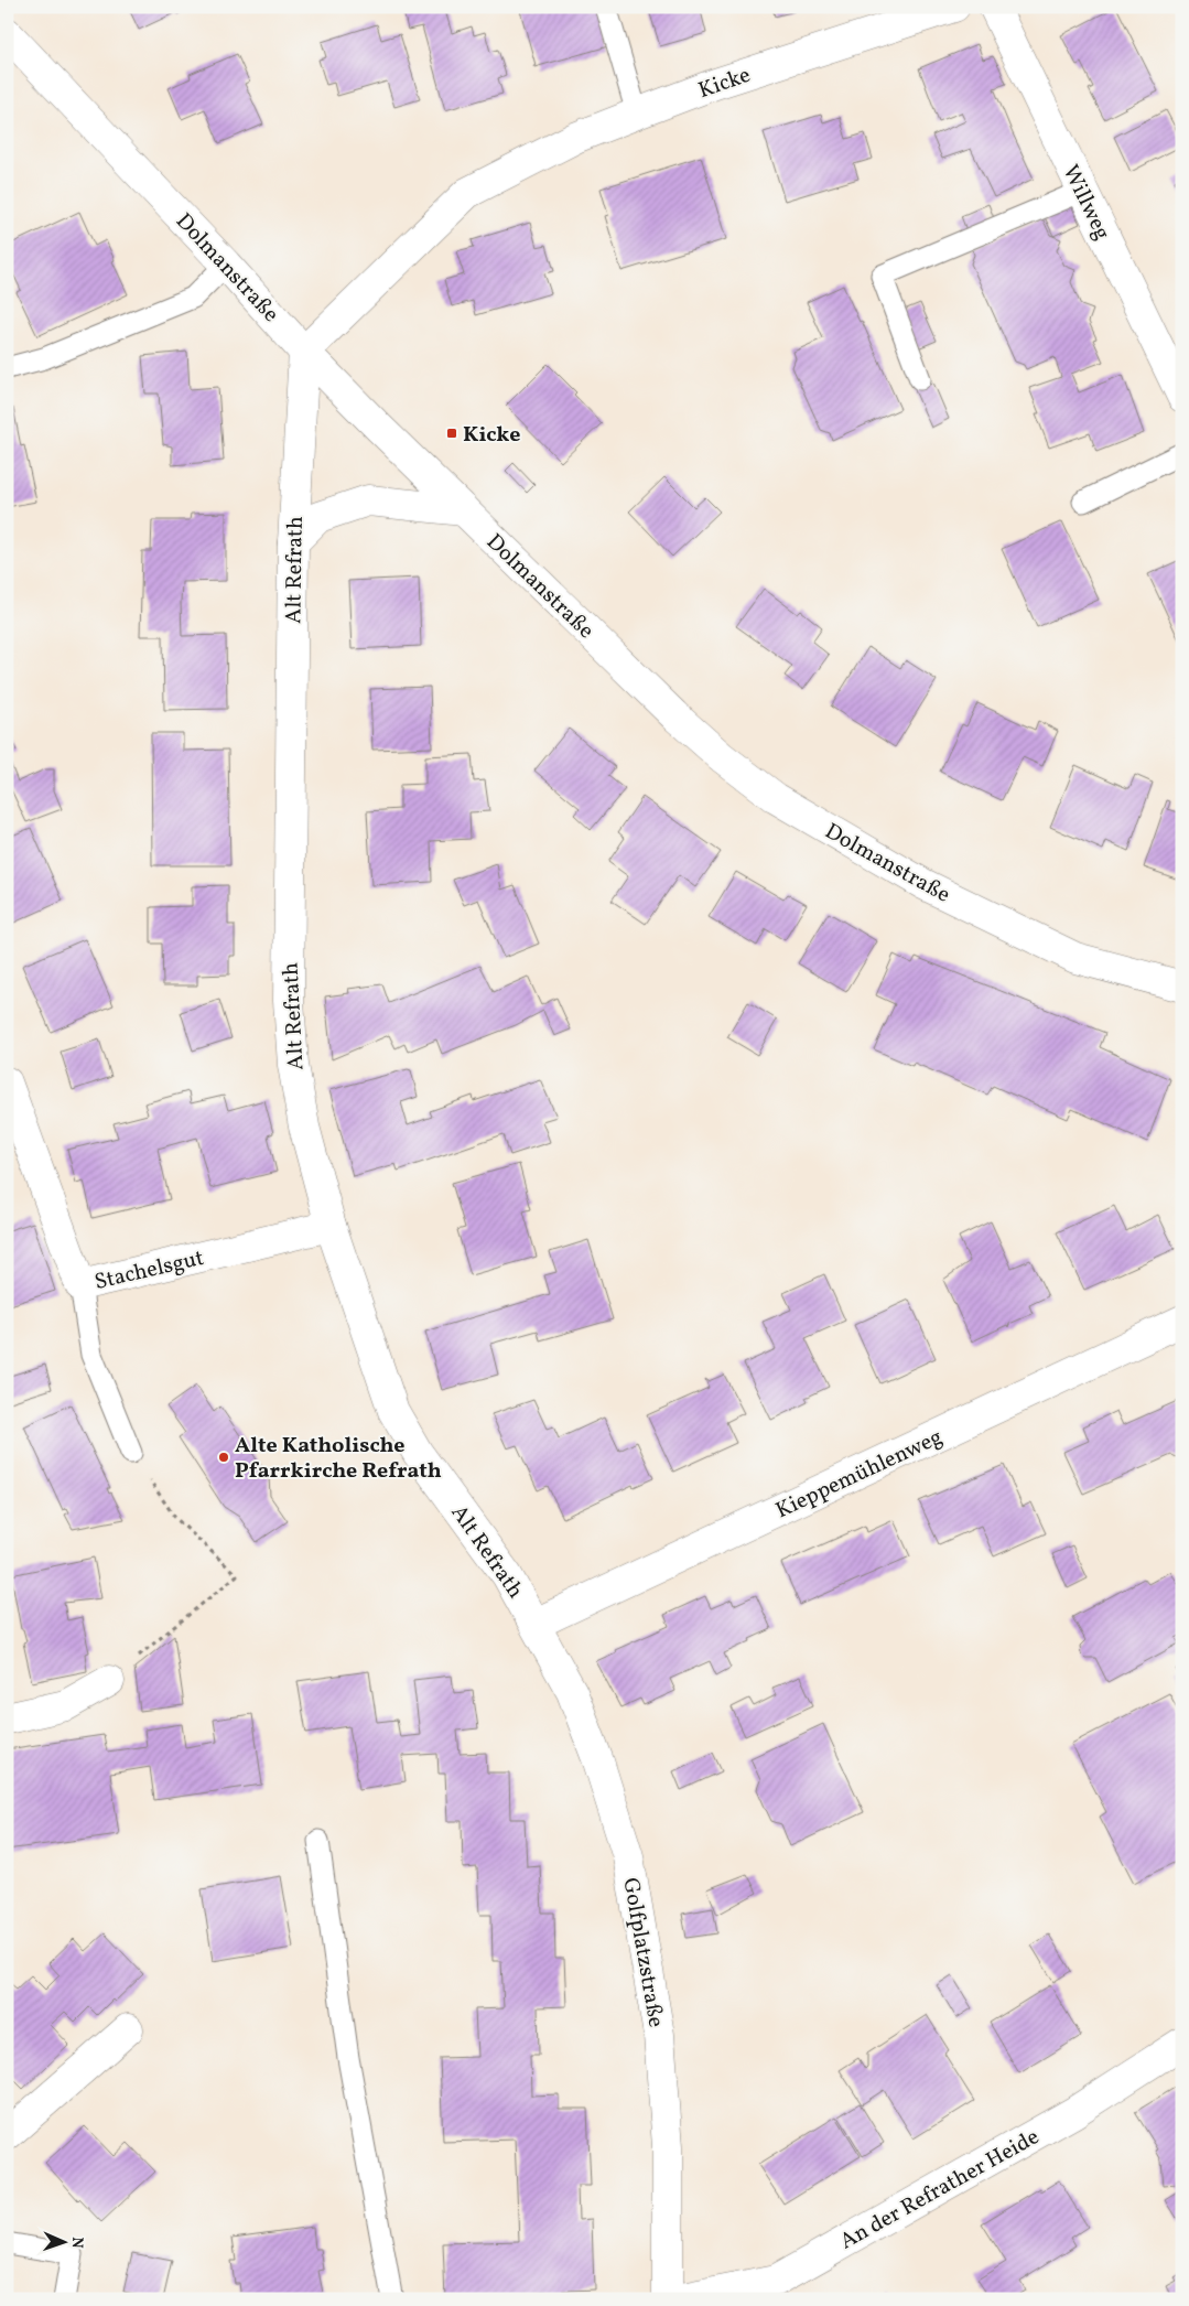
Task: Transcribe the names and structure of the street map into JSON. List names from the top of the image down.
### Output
{
  "streets": {
    "street": [
      "Kicke",
      "Willweg",
      "Dolmanstraße",
      "Alt Refrath",
      "Stachelsgut",
      "Kieppemühlenweg",
      "Golfplatzstraße",
      "An der Refrather Heide"
    ]
  },
  "crossings": [
    ["Kicke", "Dolmanstraße"],
    ["Kicke", "Alt Refrath"],
    ["Dolmanstraße", "Alt Refrath"],
    ["Alt Refrath", "Stachelsgut"],
    ["Alt Refrath", "Kieppemühlenweg"],
    ["Alt Refrath", "Golfplatzstraße"],
    ["Kieppemühlenweg", "Golfplatzstraße"]
  ],
  "places": {
    "transit": ["Kicke"],
    "other": ["Alte Katholische Pfarrkirche Refrath"]
  },
  "north": "right"
}
